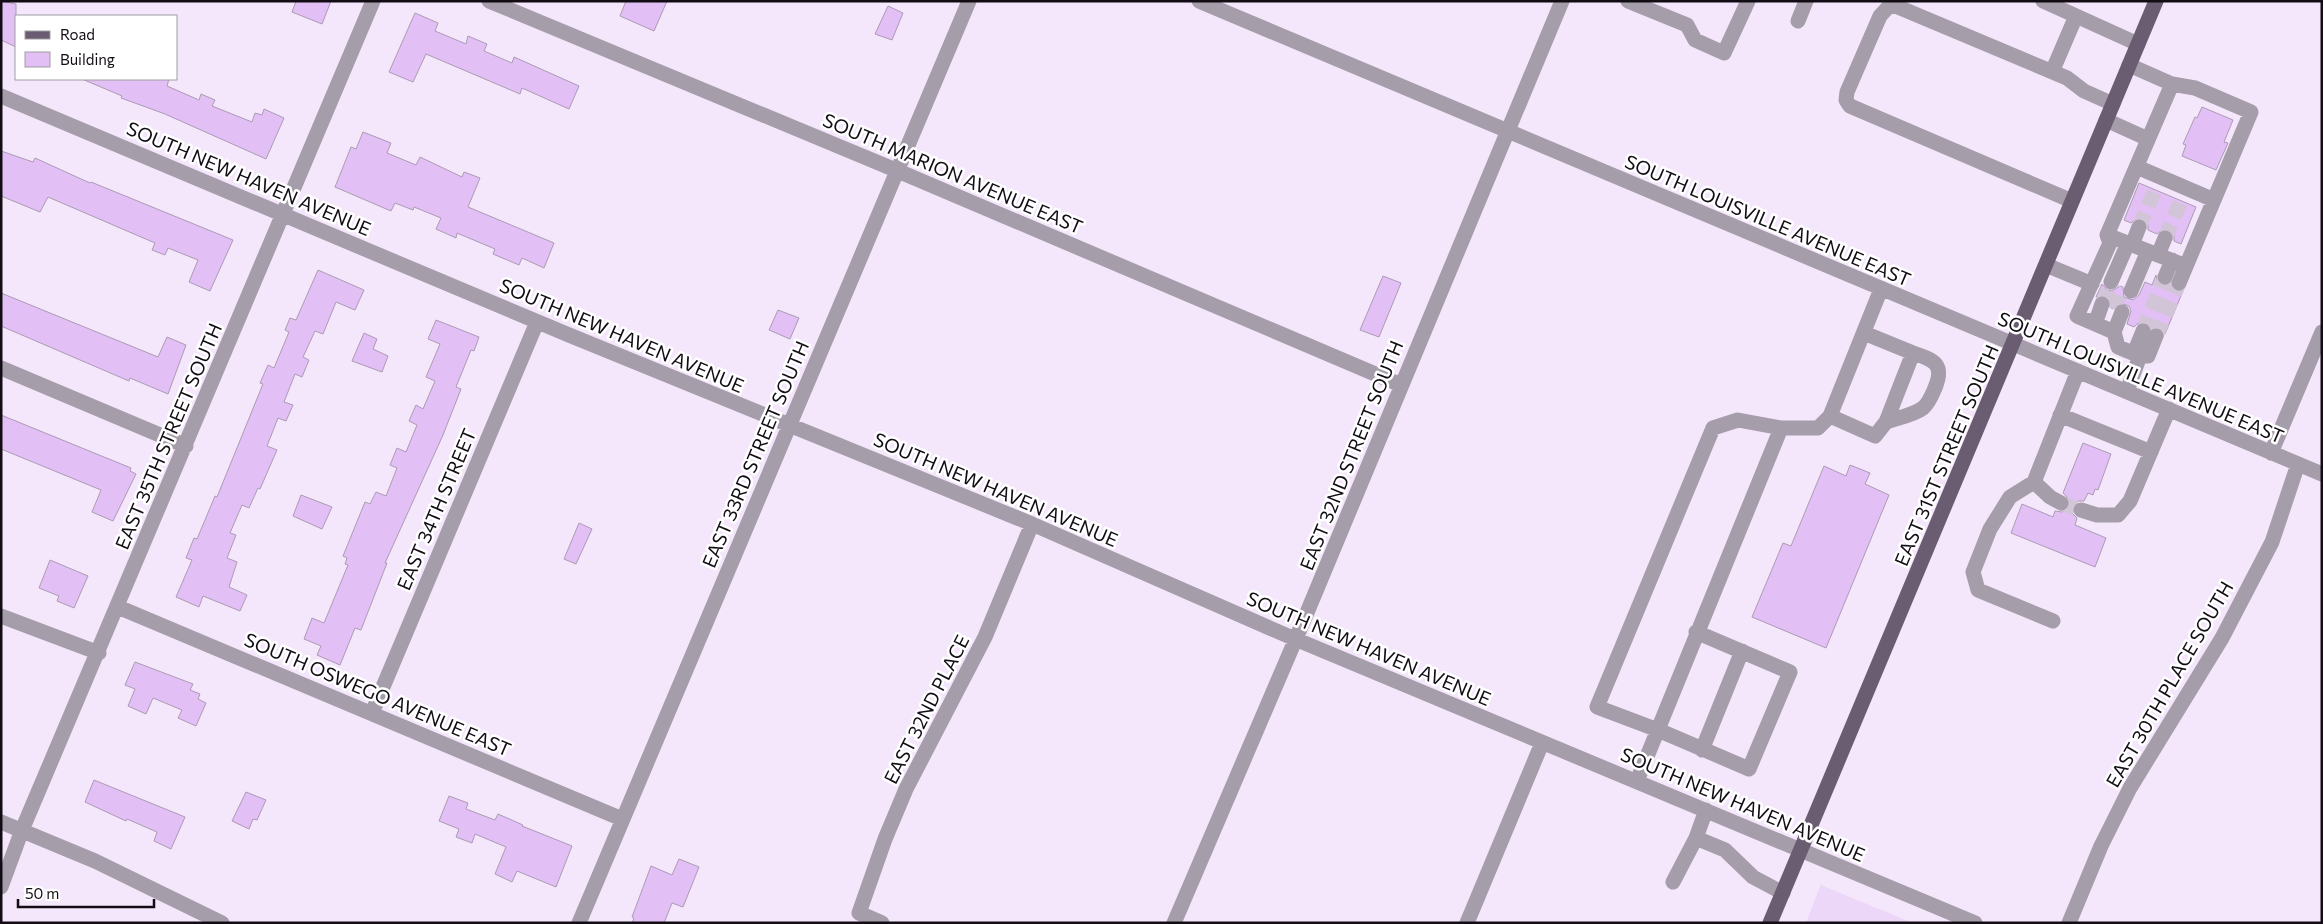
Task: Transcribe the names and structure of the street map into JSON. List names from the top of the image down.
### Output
{
  "streets": {
    "main road": ["EAST 31ST STREET SOUTH"],
    "street": [
      "SOUTH MARION AVENUE EAST",
      "SOUTH NEW HAVEN AVENUE",
      "SOUTH LOUISVILLE AVENUE EAST",
      "EAST 35TH STREET SOUTH",
      "EAST 33RD STREET SOUTH",
      "EAST 32ND STREET SOUTH",
      "EAST 34TH STREET",
      "EAST 30TH PLACE SOUTH",
      "SOUTH OSWEGO AVENUE EAST",
      "EAST 32ND PLACE"
    ]
  },
  "crossings": [
    ["SOUTH MARION AVENUE EAST", "EAST 33RD STREET SOUTH"],
    ["SOUTH MARION AVENUE EAST", "EAST 32ND STREET SOUTH"],
    ["SOUTH NEW HAVEN AVENUE", "EAST 35TH STREET SOUTH"],
    ["SOUTH NEW HAVEN AVENUE", "EAST 33RD STREET SOUTH"],
    ["SOUTH NEW HAVEN AVENUE", "EAST 32ND STREET SOUTH"],
    ["SOUTH NEW HAVEN AVENUE", "EAST 31ST STREET SOUTH"],
    ["SOUTH NEW HAVEN AVENUE", "EAST 34TH STREET"],
    ["SOUTH NEW HAVEN AVENUE", "EAST 32ND PLACE"],
    ["SOUTH LOUISVILLE AVENUE EAST", "EAST 32ND STREET SOUTH"],
    ["SOUTH LOUISVILLE AVENUE EAST", "EAST 31ST STREET SOUTH"],
    ["SOUTH LOUISVILLE AVENUE EAST", "EAST 30TH PLACE SOUTH"],
    ["EAST 35TH STREET SOUTH", "SOUTH OSWEGO AVENUE EAST"],
    ["EAST 33RD STREET SOUTH", "SOUTH OSWEGO AVENUE EAST"],
    ["EAST 34TH STREET", "SOUTH OSWEGO AVENUE EAST"]
  ],
  "legend": ["Road", "Building"],
  "scale_bar": "50 m"
}
